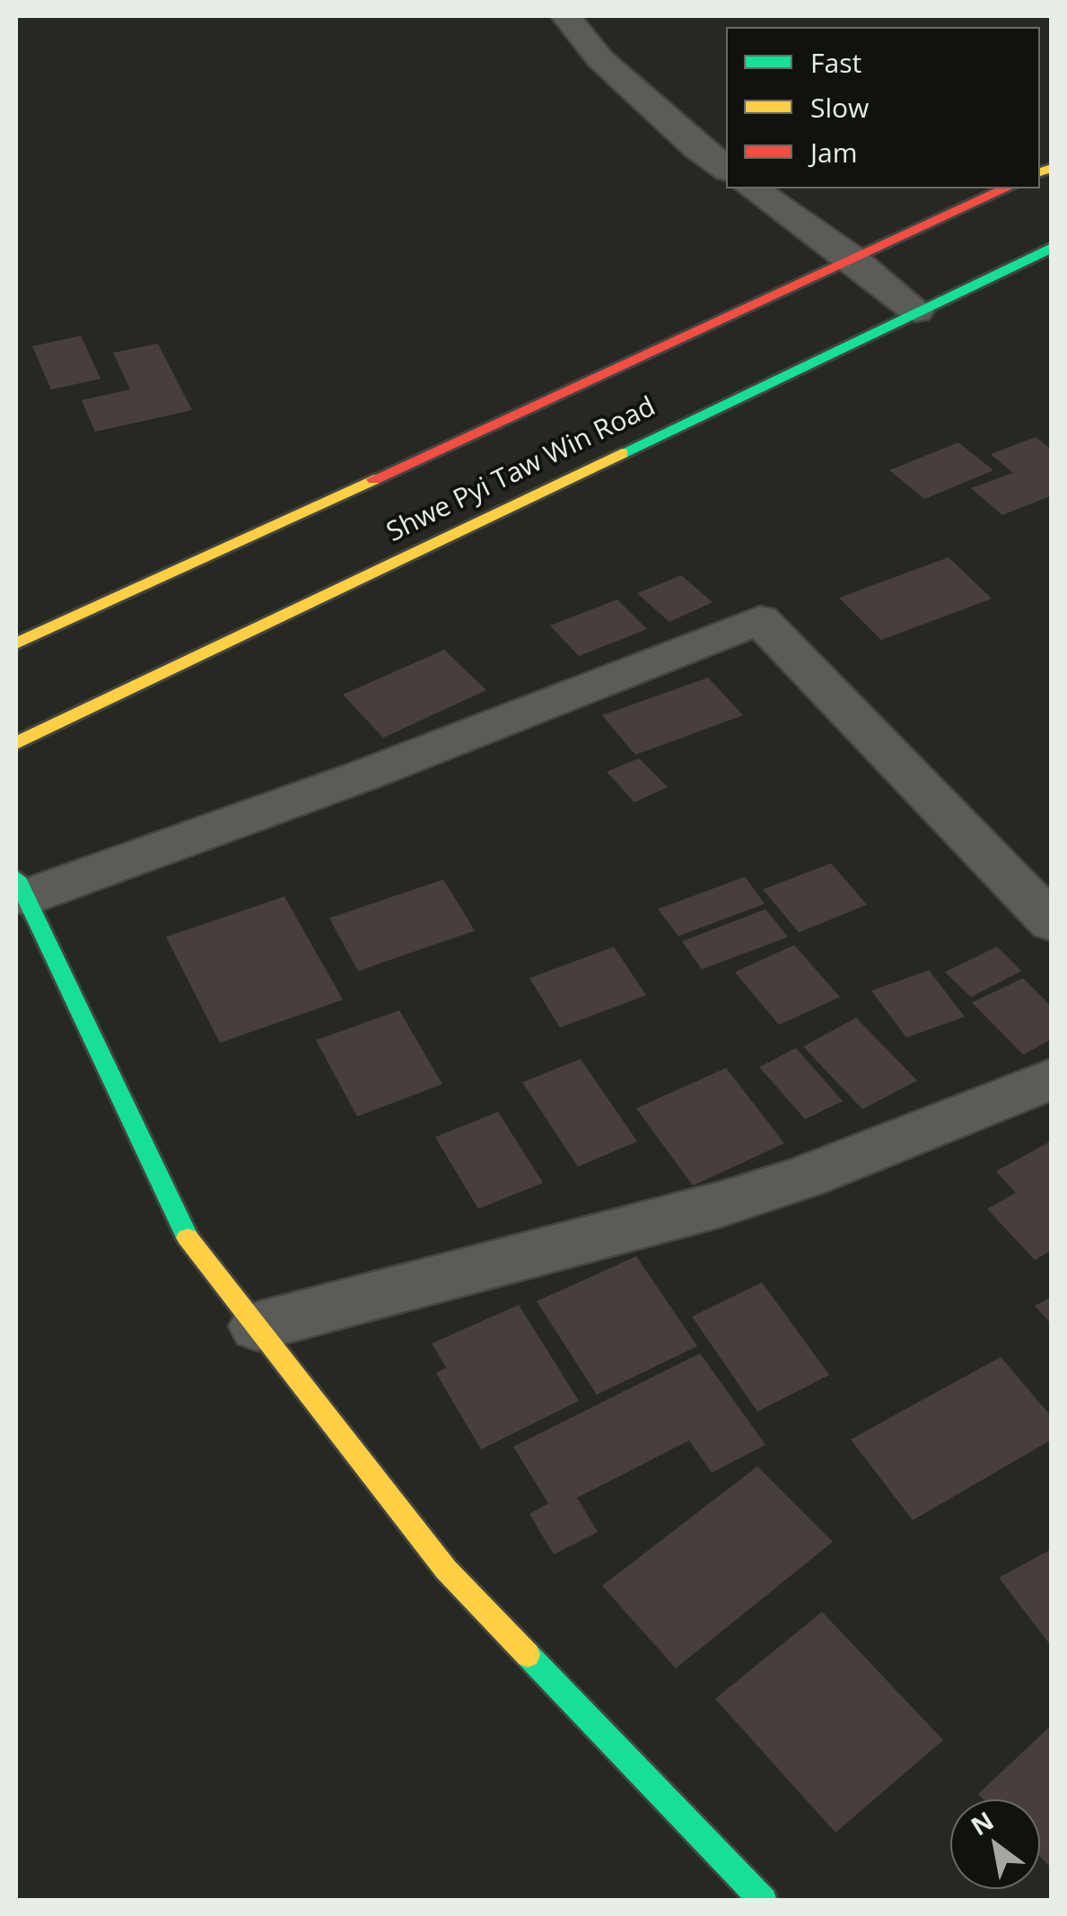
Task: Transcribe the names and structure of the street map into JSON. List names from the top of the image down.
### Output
{
  "streets": {
    "main road": ["Shwe Pyi Taw Win Road"]
  },
  "legend": ["Fast", "Slow", "Jam"],
  "north": "top left"
}
